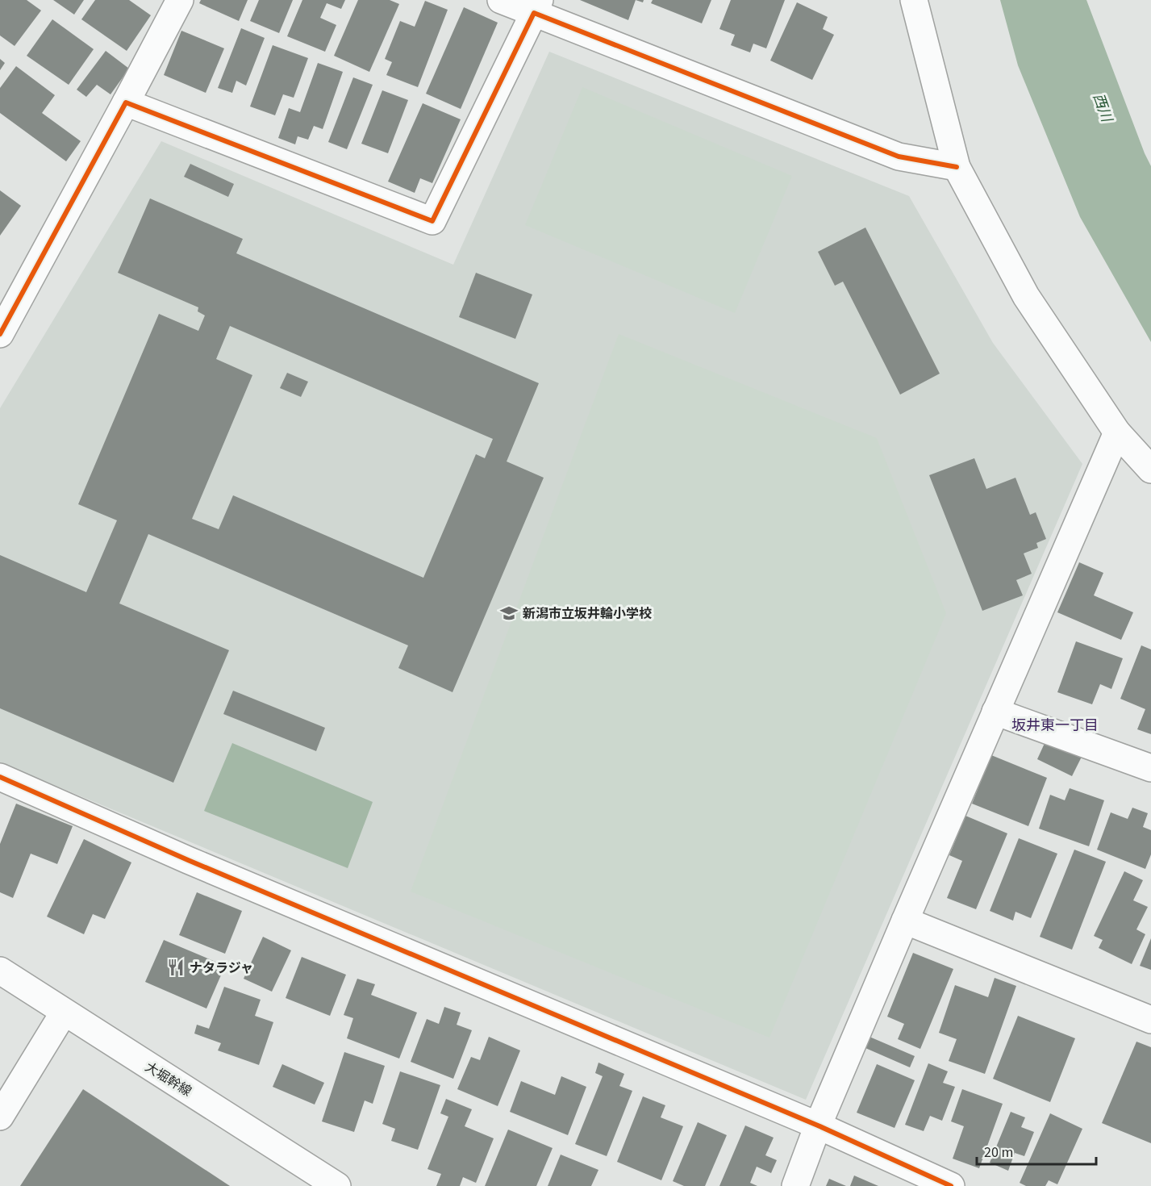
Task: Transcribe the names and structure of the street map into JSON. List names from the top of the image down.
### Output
{
  "streets": {
    "street": ["大堀幹線"]
  },
  "districts": ["坂井東一丁目"],
  "water": ["西川"],
  "places": {
    "school or university": ["新潟市立坂井輪小学校"],
    "restaurant": ["ナタラジャ"]
  },
  "scale_bar": "20 m"
}
